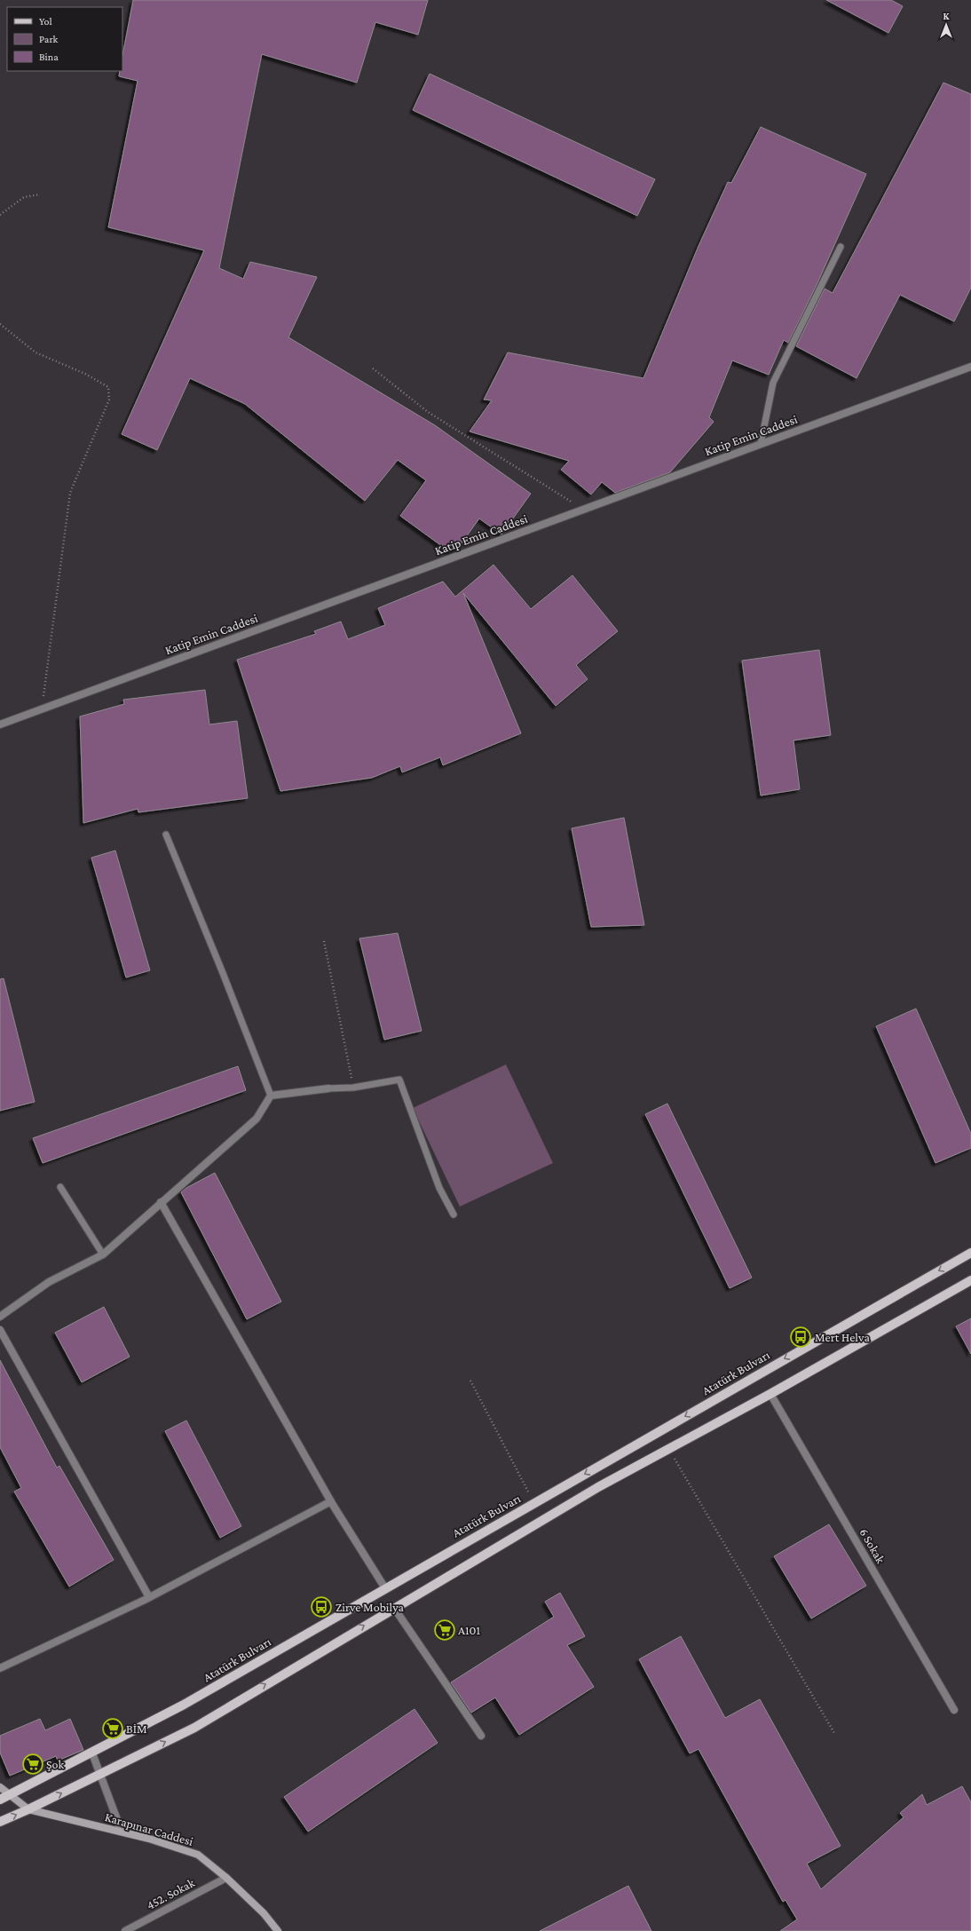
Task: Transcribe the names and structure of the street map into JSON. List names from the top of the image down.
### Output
{
  "streets": {
    "main road": ["Atatürk Bulvarı"],
    "street": [
      "Katip Emin Caddesi",
      "6 Sokak",
      "Karapınar Caddesi",
      "452. Sokak"
    ]
  },
  "crossings": [
    ["Karapınar Caddesi", "452. Sokak"]
  ],
  "places": {
    "bus stop": ["Mert Helva", "Zirve Mobilya"],
    "supermarket": ["A101", "BİM", "Şok"]
  },
  "legend": ["Yol", "Park", "Bina"],
  "north": "top"
}
